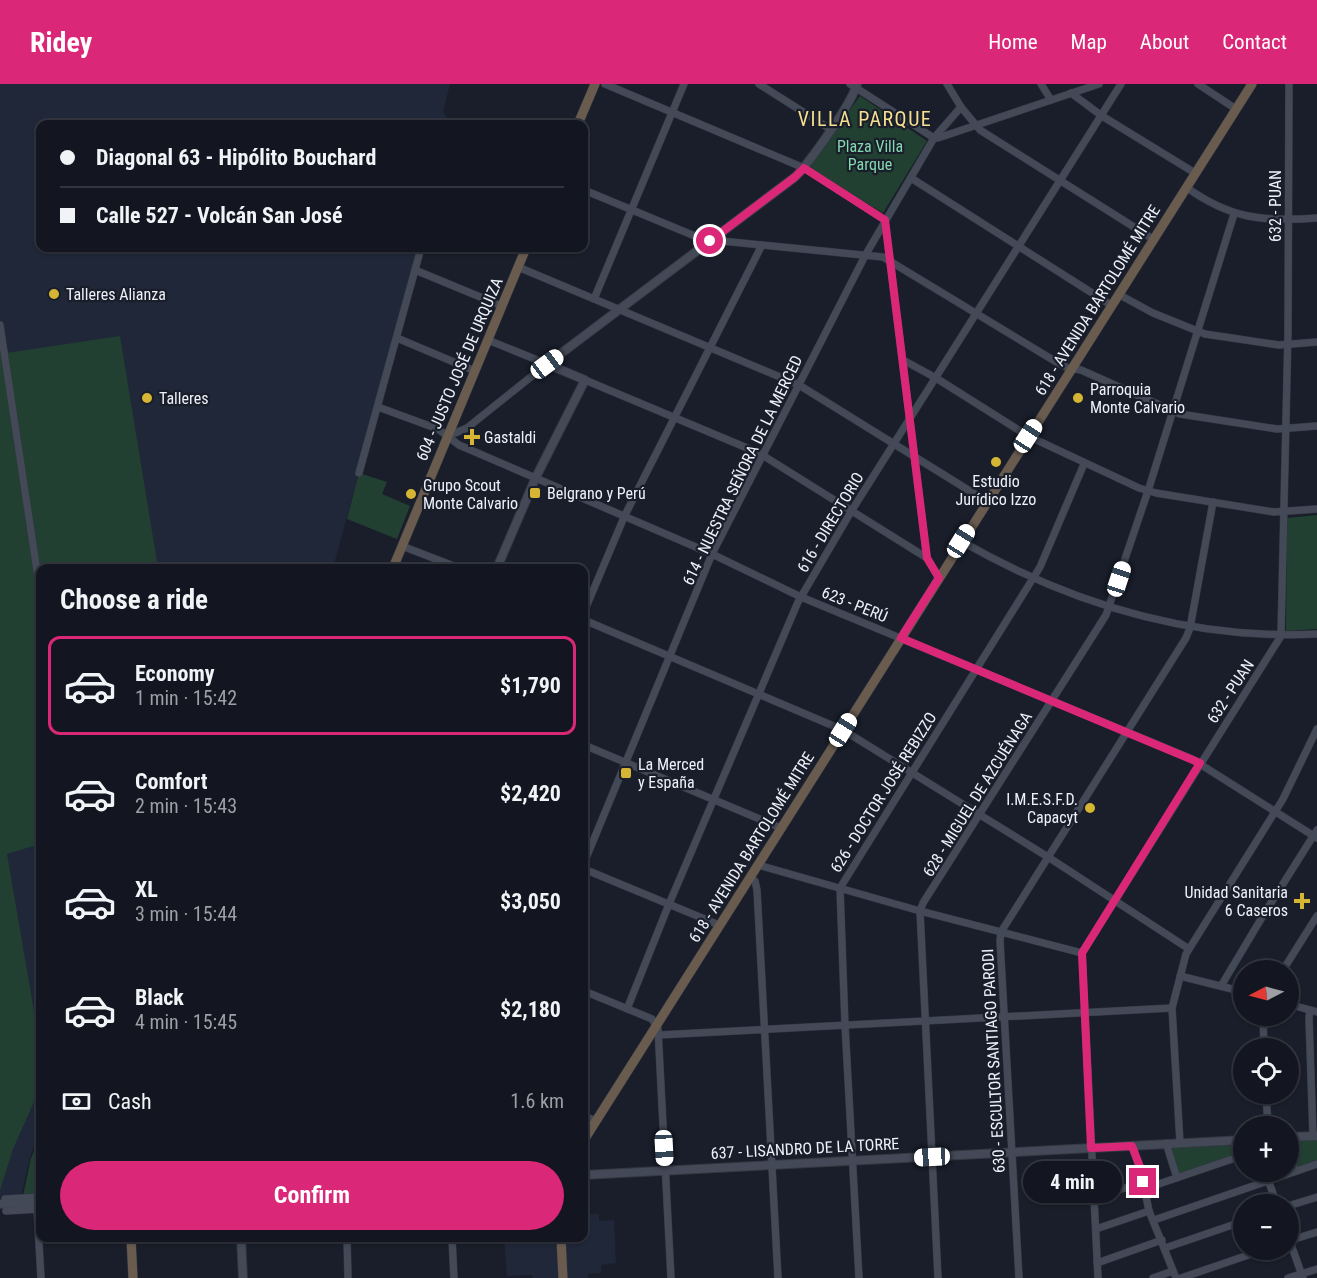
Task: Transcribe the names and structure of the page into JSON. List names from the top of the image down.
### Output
{
  "streets": {
    "main road": ["618 - AVENIDA BARTOLOMÉ MITRE", "604 - JUSTO JOSÉ DE URQUIZA"],
    "street": [
      "632 - PUAN",
      "614 - NUESTRA SEÑORA DE LA MERCED",
      "616 - DIRECTORIO",
      "623 - PERÚ",
      "626 - DOCTOR JOSÉ REBIZZO",
      "628 - MIGUEL DE AZCUÉNAGA",
      "630 - ESCULTOR SANTIAGO PARODI",
      "637 - LISANDRO DE LA TORRE"
    ]
  },
  "crossings": [
    ["632 - PUAN", "623 - PERÚ"],
    ["618 - AVENIDA BARTOLOMÉ MITRE", "623 - PERÚ"],
    ["604 - JUSTO JOSÉ DE URQUIZA", "623 - PERÚ"],
    ["614 - NUESTRA SEÑORA DE LA MERCED", "623 - PERÚ"],
    ["616 - DIRECTORIO", "623 - PERÚ"],
    ["623 - PERÚ", "626 - DOCTOR JOSÉ REBIZZO"],
    ["623 - PERÚ", "628 - MIGUEL DE AZCUÉNAGA"],
    ["623 - PERÚ", "630 - ESCULTOR SANTIAGO PARODI"],
    ["626 - DOCTOR JOSÉ REBIZZO", "637 - LISANDRO DE LA TORRE"],
    ["630 - ESCULTOR SANTIAGO PARODI", "637 - LISANDRO DE LA TORRE"]
  ],
  "districts": ["VILLA PARQUE"],
  "parks": ["Plaza Villa Parque"],
  "places": {
    "other": [
      "Talleres Alianza",
      "Talleres",
      "Parroquia Monte Calvario",
      "Estudio Jurídico Izzo",
      "Grupo Scout Monte Calvario",
      "I.M.E.S.F.D. Capacyt"
    ],
    "health": ["Gastaldi", "Unidad Sanitaria 6 Caseros"],
    "transit": ["Belgrano y Perú", "La Merced y España"]
  },
  "north": "left",
  "page": {
    "header": "Ridey",
    "nav": [
      "Home",
      "Map",
      "About",
      "Contact"
    ],
    "banner": ["Diagonal 63 - Hipólito Bouchard", "Calle 527 - Volcán San José"],
    "heading": "Choose a ride",
    "list": [
      {
        "name": "Economy",
        "note": "1 min · 15:42",
        "value": "$1,790"
      },
      {
        "name": "Comfort",
        "note": "2 min · 15:43",
        "value": "$2,420"
      },
      {
        "name": "XL",
        "note": "3 min · 15:44",
        "value": "$3,050"
      },
      {
        "name": "Black",
        "note": "4 min · 15:45",
        "value": "$2,180"
      }
    ],
    "map_buttons": ["+", "−"],
    "pay": ["Cash", "1.6 km"],
    "buttons": "Confirm",
    "bubble": "4 min"
  }
}
